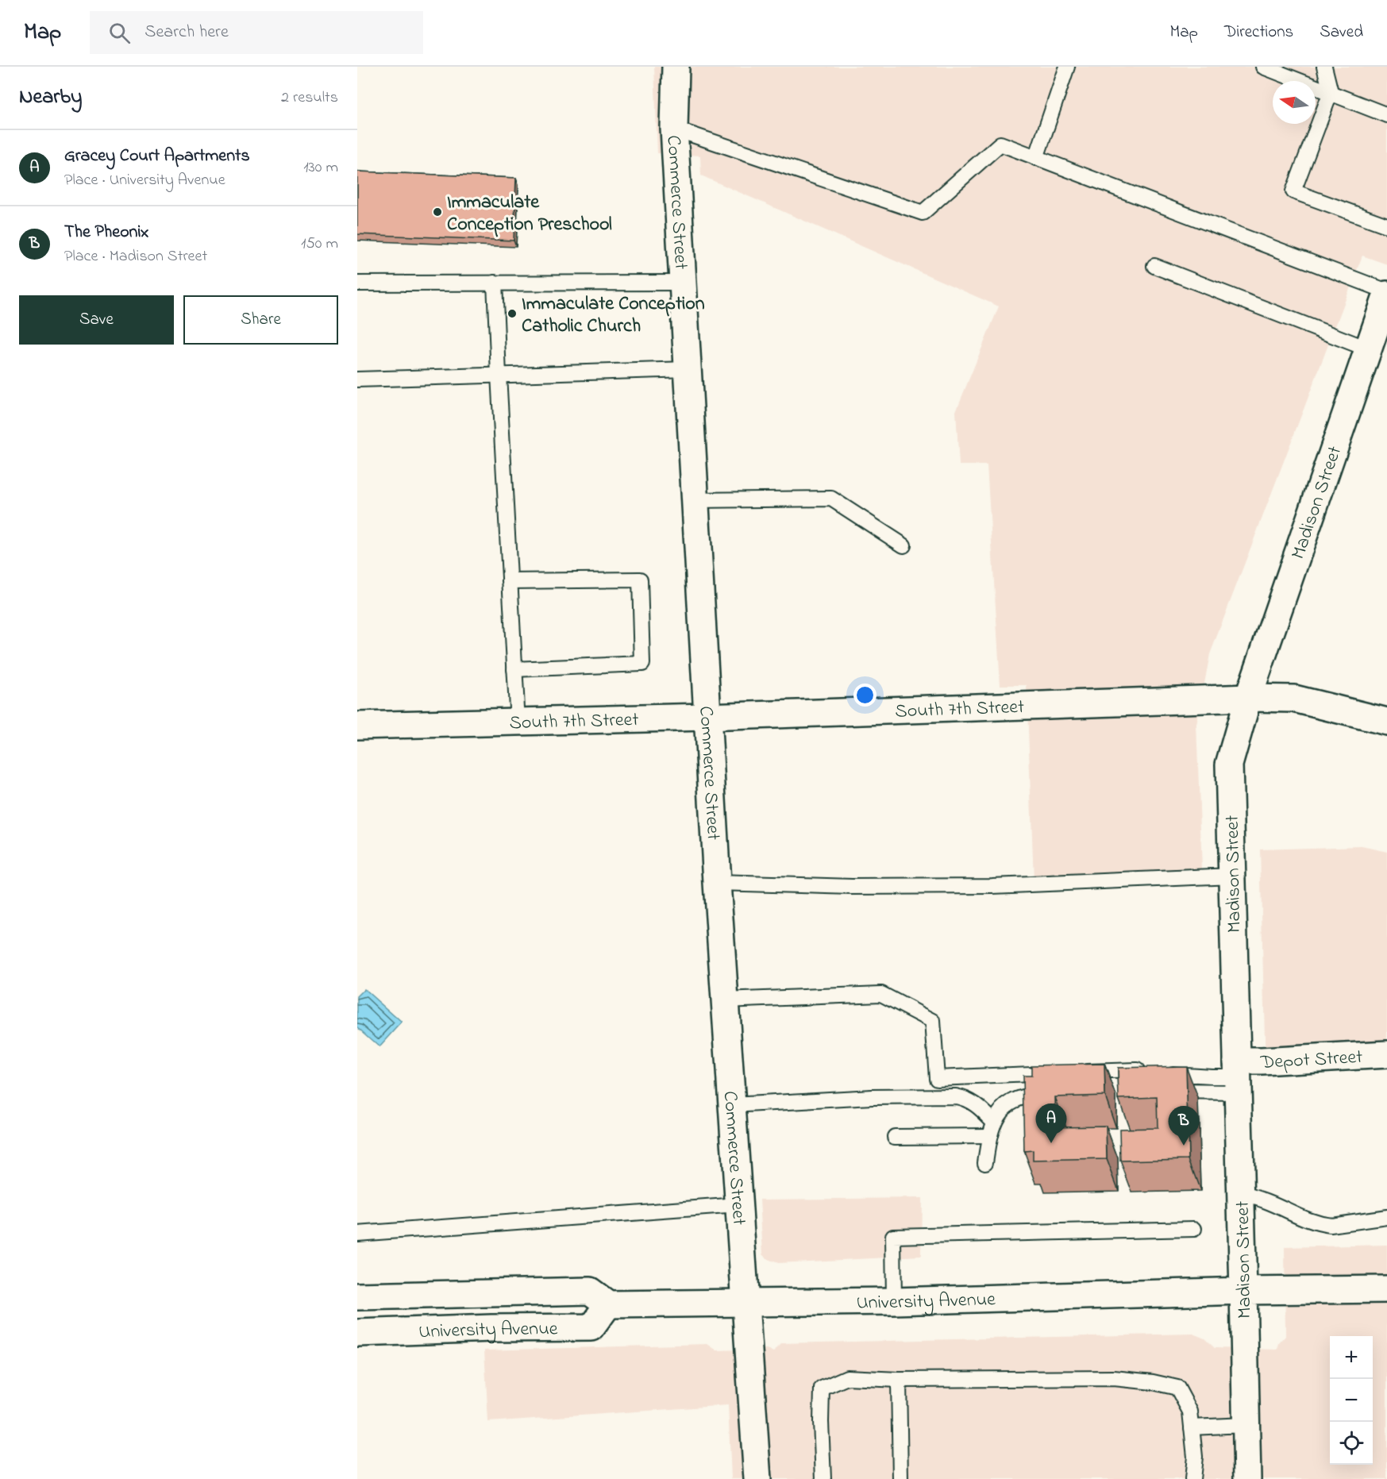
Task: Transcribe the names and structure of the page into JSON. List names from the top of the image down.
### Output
{
  "streets": {
    "street": [
      "Commerce Street",
      "Madison Street",
      "South 7th Street",
      "Depot Street",
      "University Avenue"
    ]
  },
  "crossings": [
    ["Commerce Street", "South 7th Street"],
    ["Commerce Street", "University Avenue"],
    ["Madison Street", "South 7th Street"],
    ["Madison Street", "Depot Street"],
    ["Madison Street", "University Avenue"]
  ],
  "places": ["Immaculate Conception Preschool", "Immaculate Conception Catholic Church"],
  "north": "left",
  "page": {
    "header": "Map",
    "search": "Search here",
    "nav": ["Map", "Directions", "Saved"],
    "heading": ["Nearby", "2 results"],
    "list": [
      {
        "mark": "A",
        "name": "Gracey Court Apartments",
        "note": "Place · University Avenue",
        "value": "130 m"
      },
      {
        "mark": "B",
        "name": "The Pheonix",
        "note": "Place · Madison Street",
        "value": "150 m"
      }
    ],
    "buttons": ["Save", "Share"],
    "pins": ["A", "B"],
    "map_buttons": ["+", "−"]
  }
}
